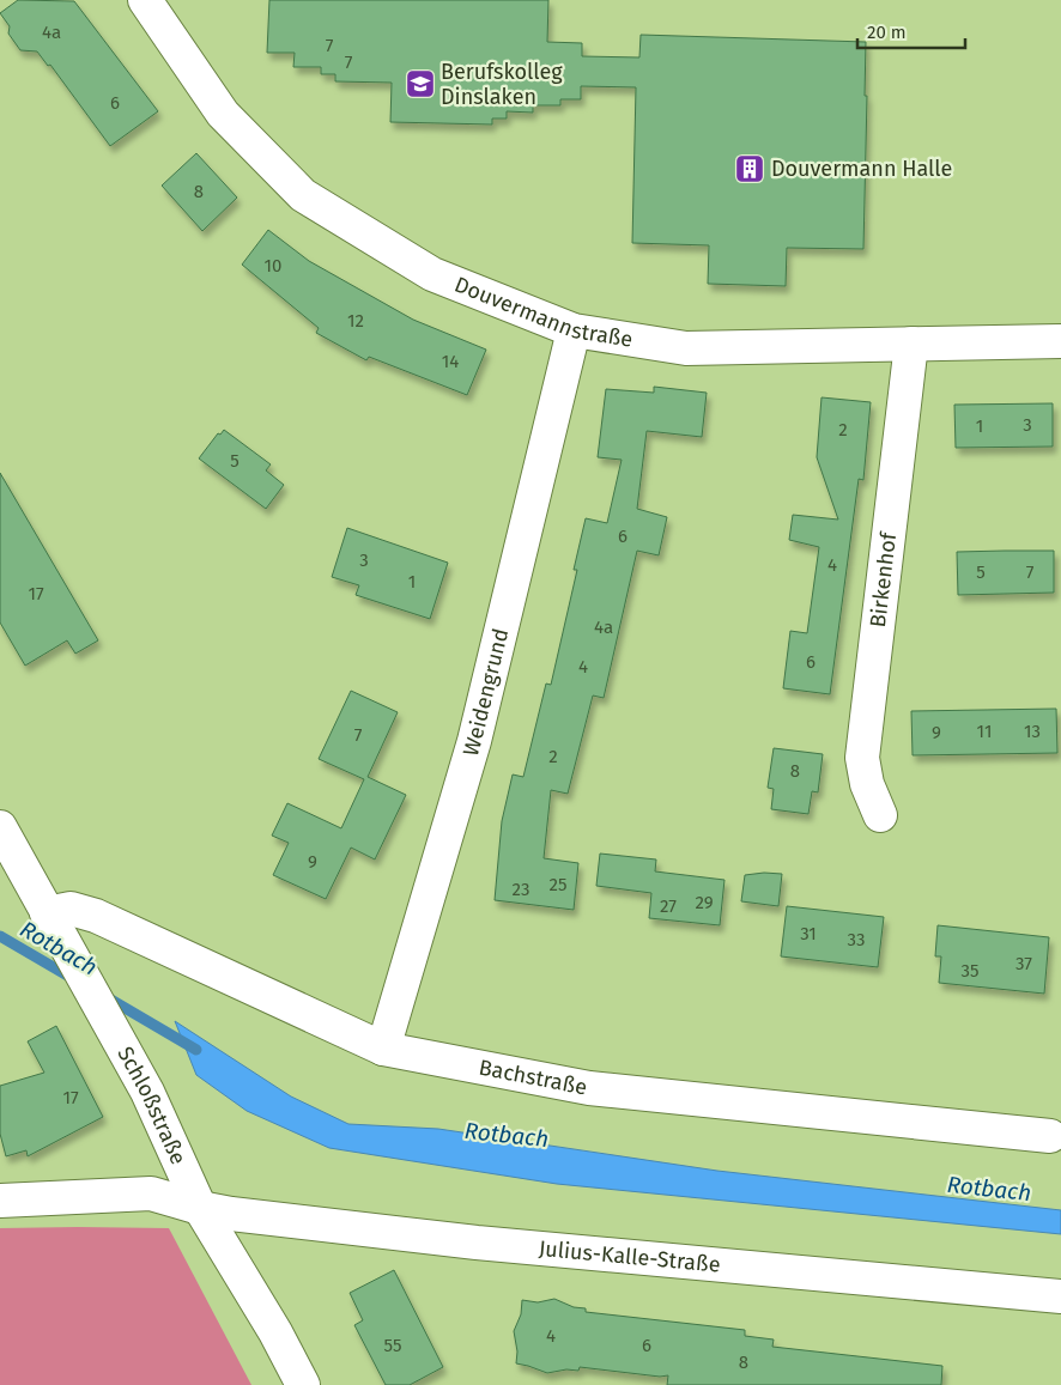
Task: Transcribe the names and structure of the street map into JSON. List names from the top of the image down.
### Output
{
  "streets": {
    "street": [
      "Douvermannstraße",
      "Birkenhof",
      "Weidengrund",
      "Bachstraße",
      "Schloßstraße",
      "Julius-Kalle-Straße"
    ]
  },
  "crossings": [
    ["Douvermannstraße", "Birkenhof"],
    ["Douvermannstraße", "Weidengrund"],
    ["Weidengrund", "Bachstraße"],
    ["Bachstraße", "Schloßstraße"],
    ["Schloßstraße", "Julius-Kalle-Straße"]
  ],
  "water": ["Rotbach"],
  "places": {
    "school or university": ["Berufskolleg Dinslaken"],
    "building": ["Douvermann Halle"]
  },
  "house_numbers": [
    "4a",
    "7",
    "7",
    "6",
    "8",
    "10",
    "12",
    "14",
    "3",
    "1",
    "2",
    "5",
    "6",
    "3",
    "4",
    "5",
    "7",
    "1",
    "17",
    "4a",
    "6",
    "4",
    "11",
    "13",
    "9",
    "7",
    "2",
    "8",
    "9",
    "25",
    "23",
    "29",
    "27",
    "31",
    "33",
    "37",
    "35",
    "17",
    "4",
    "55",
    "6",
    "8"
  ],
  "scale_bar": "20 m"
}
